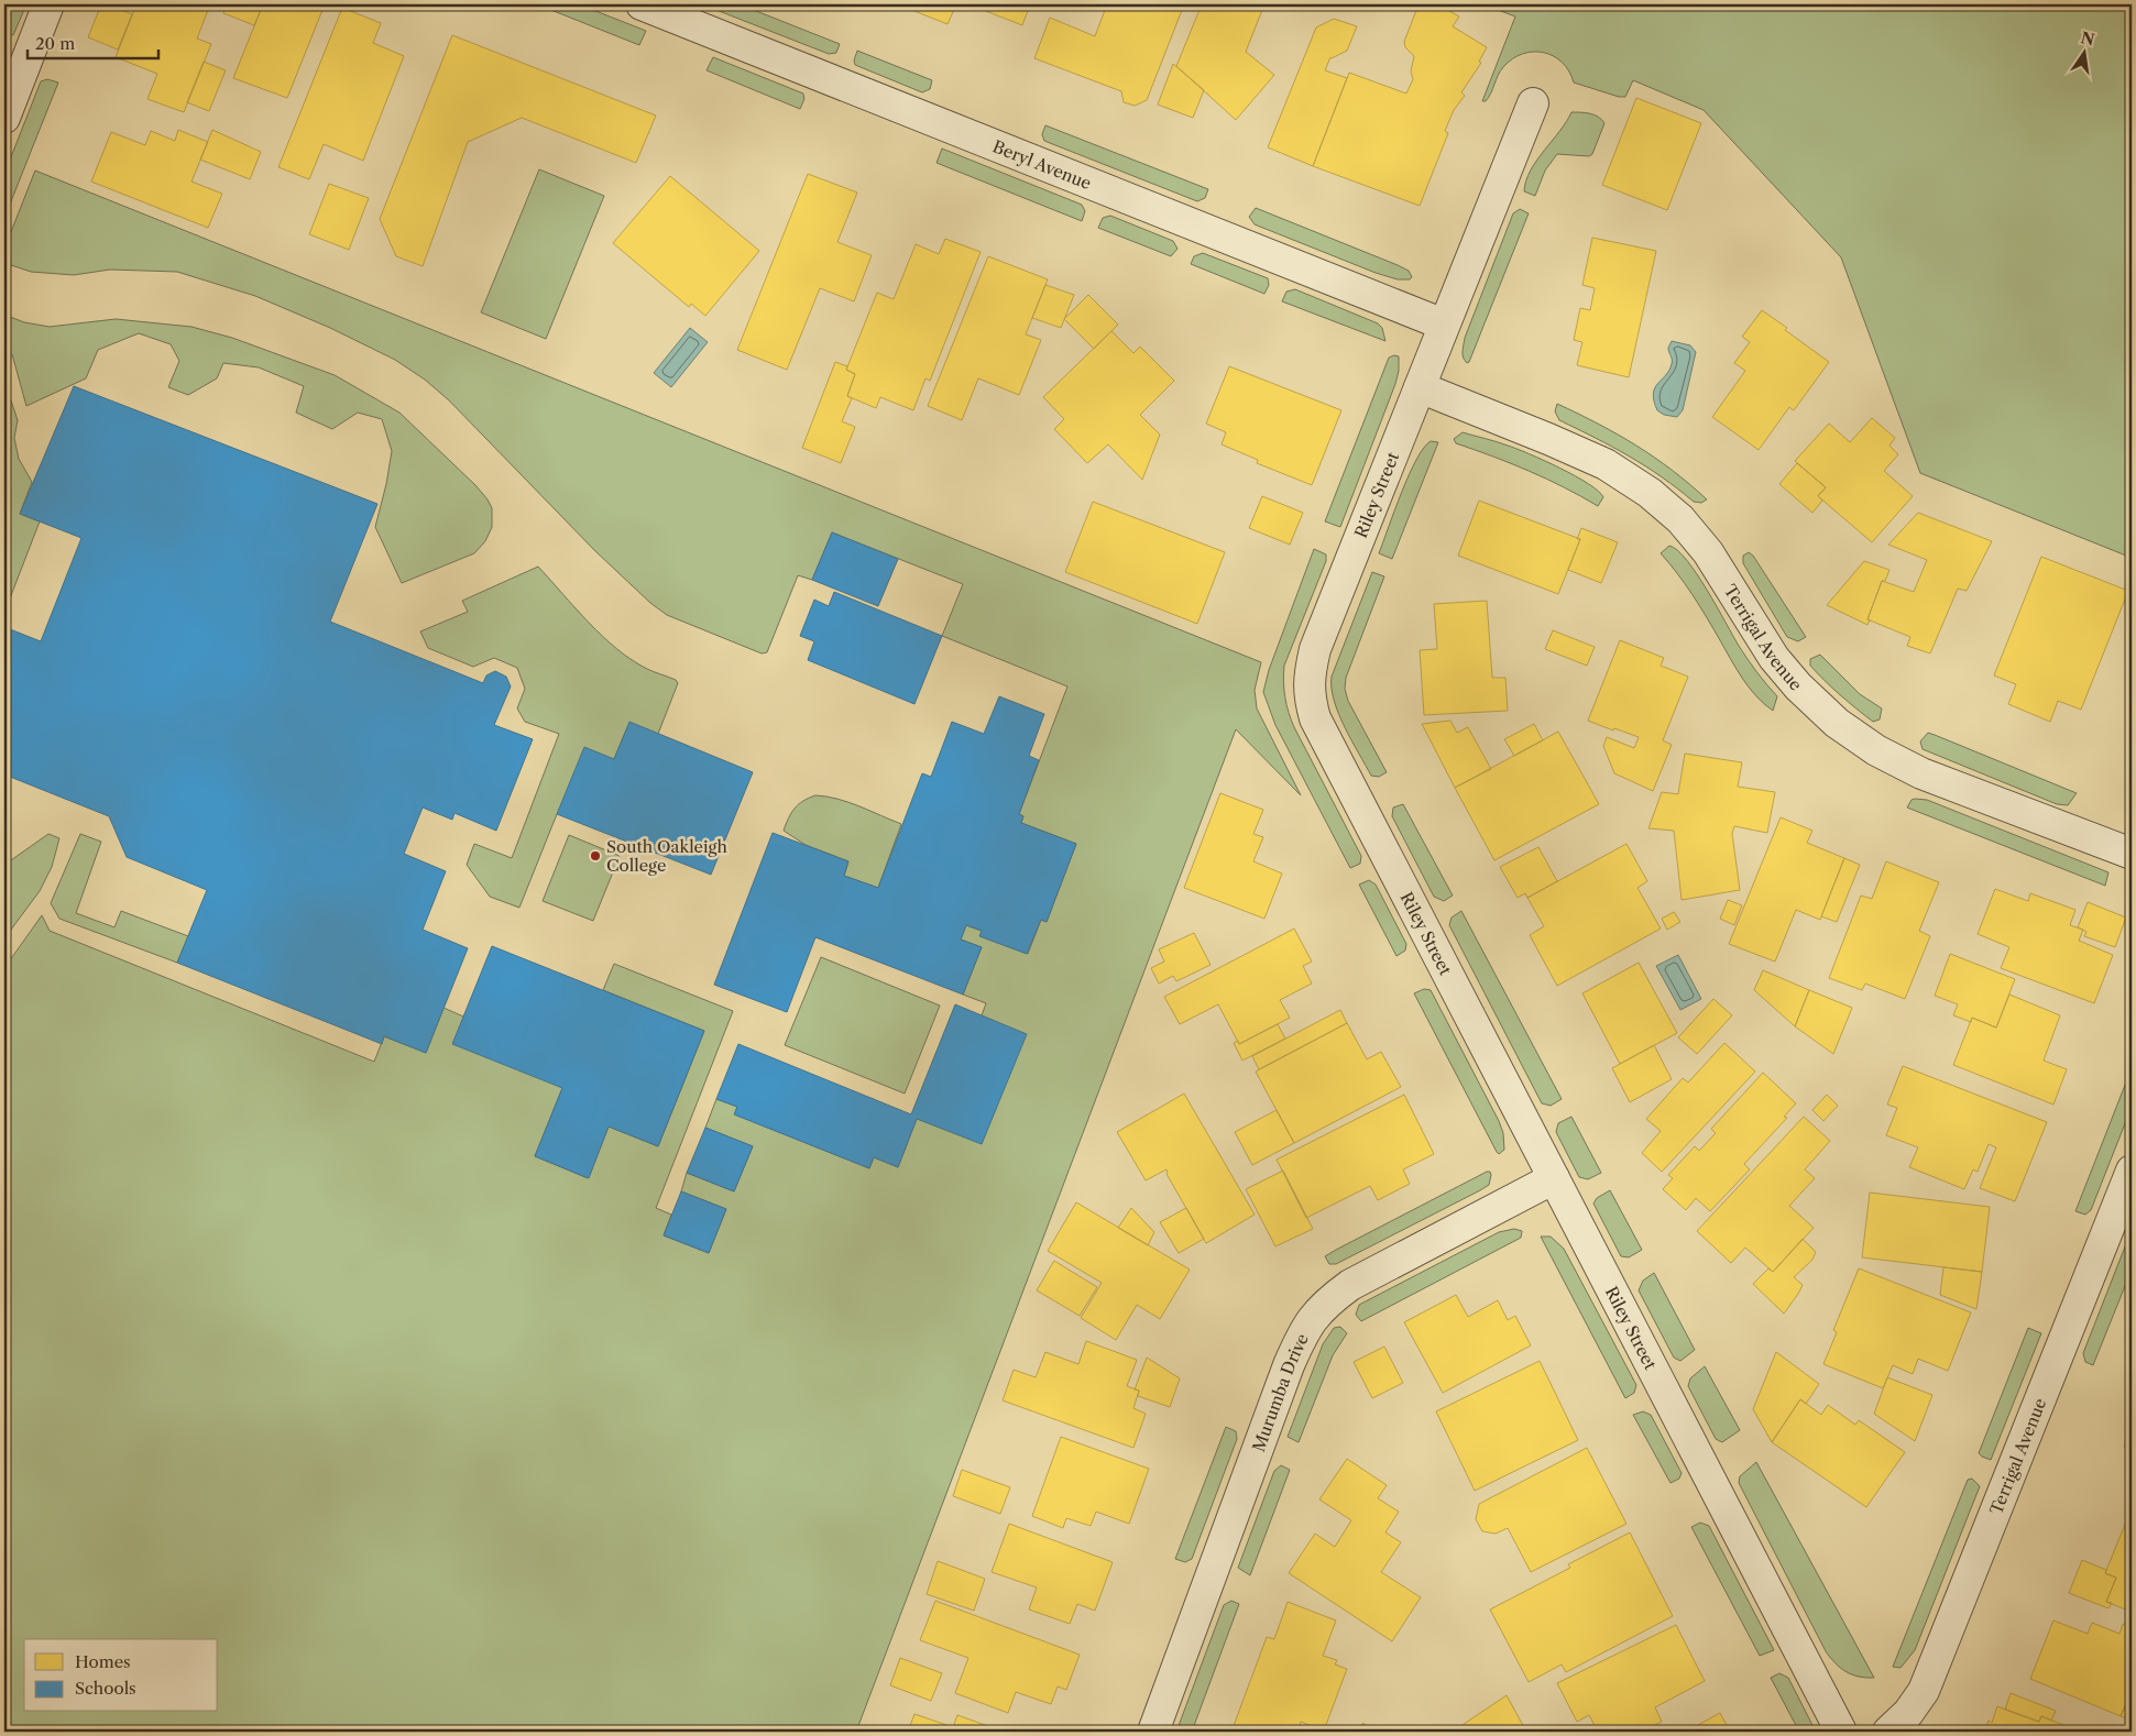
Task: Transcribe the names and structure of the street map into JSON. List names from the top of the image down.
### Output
{
  "streets": {
    "street": [
      "Beryl Avenue",
      "Riley Street",
      "Terrigal Avenue",
      "Murumba Drive"
    ]
  },
  "crossings": [
    ["Beryl Avenue", "Riley Street"],
    ["Riley Street", "Terrigal Avenue"],
    ["Riley Street", "Murumba Drive"]
  ],
  "places": ["South Oakleigh College"],
  "legend": ["Homes", "Schools"],
  "scale_bar": "20 m",
  "north": "top"
}
